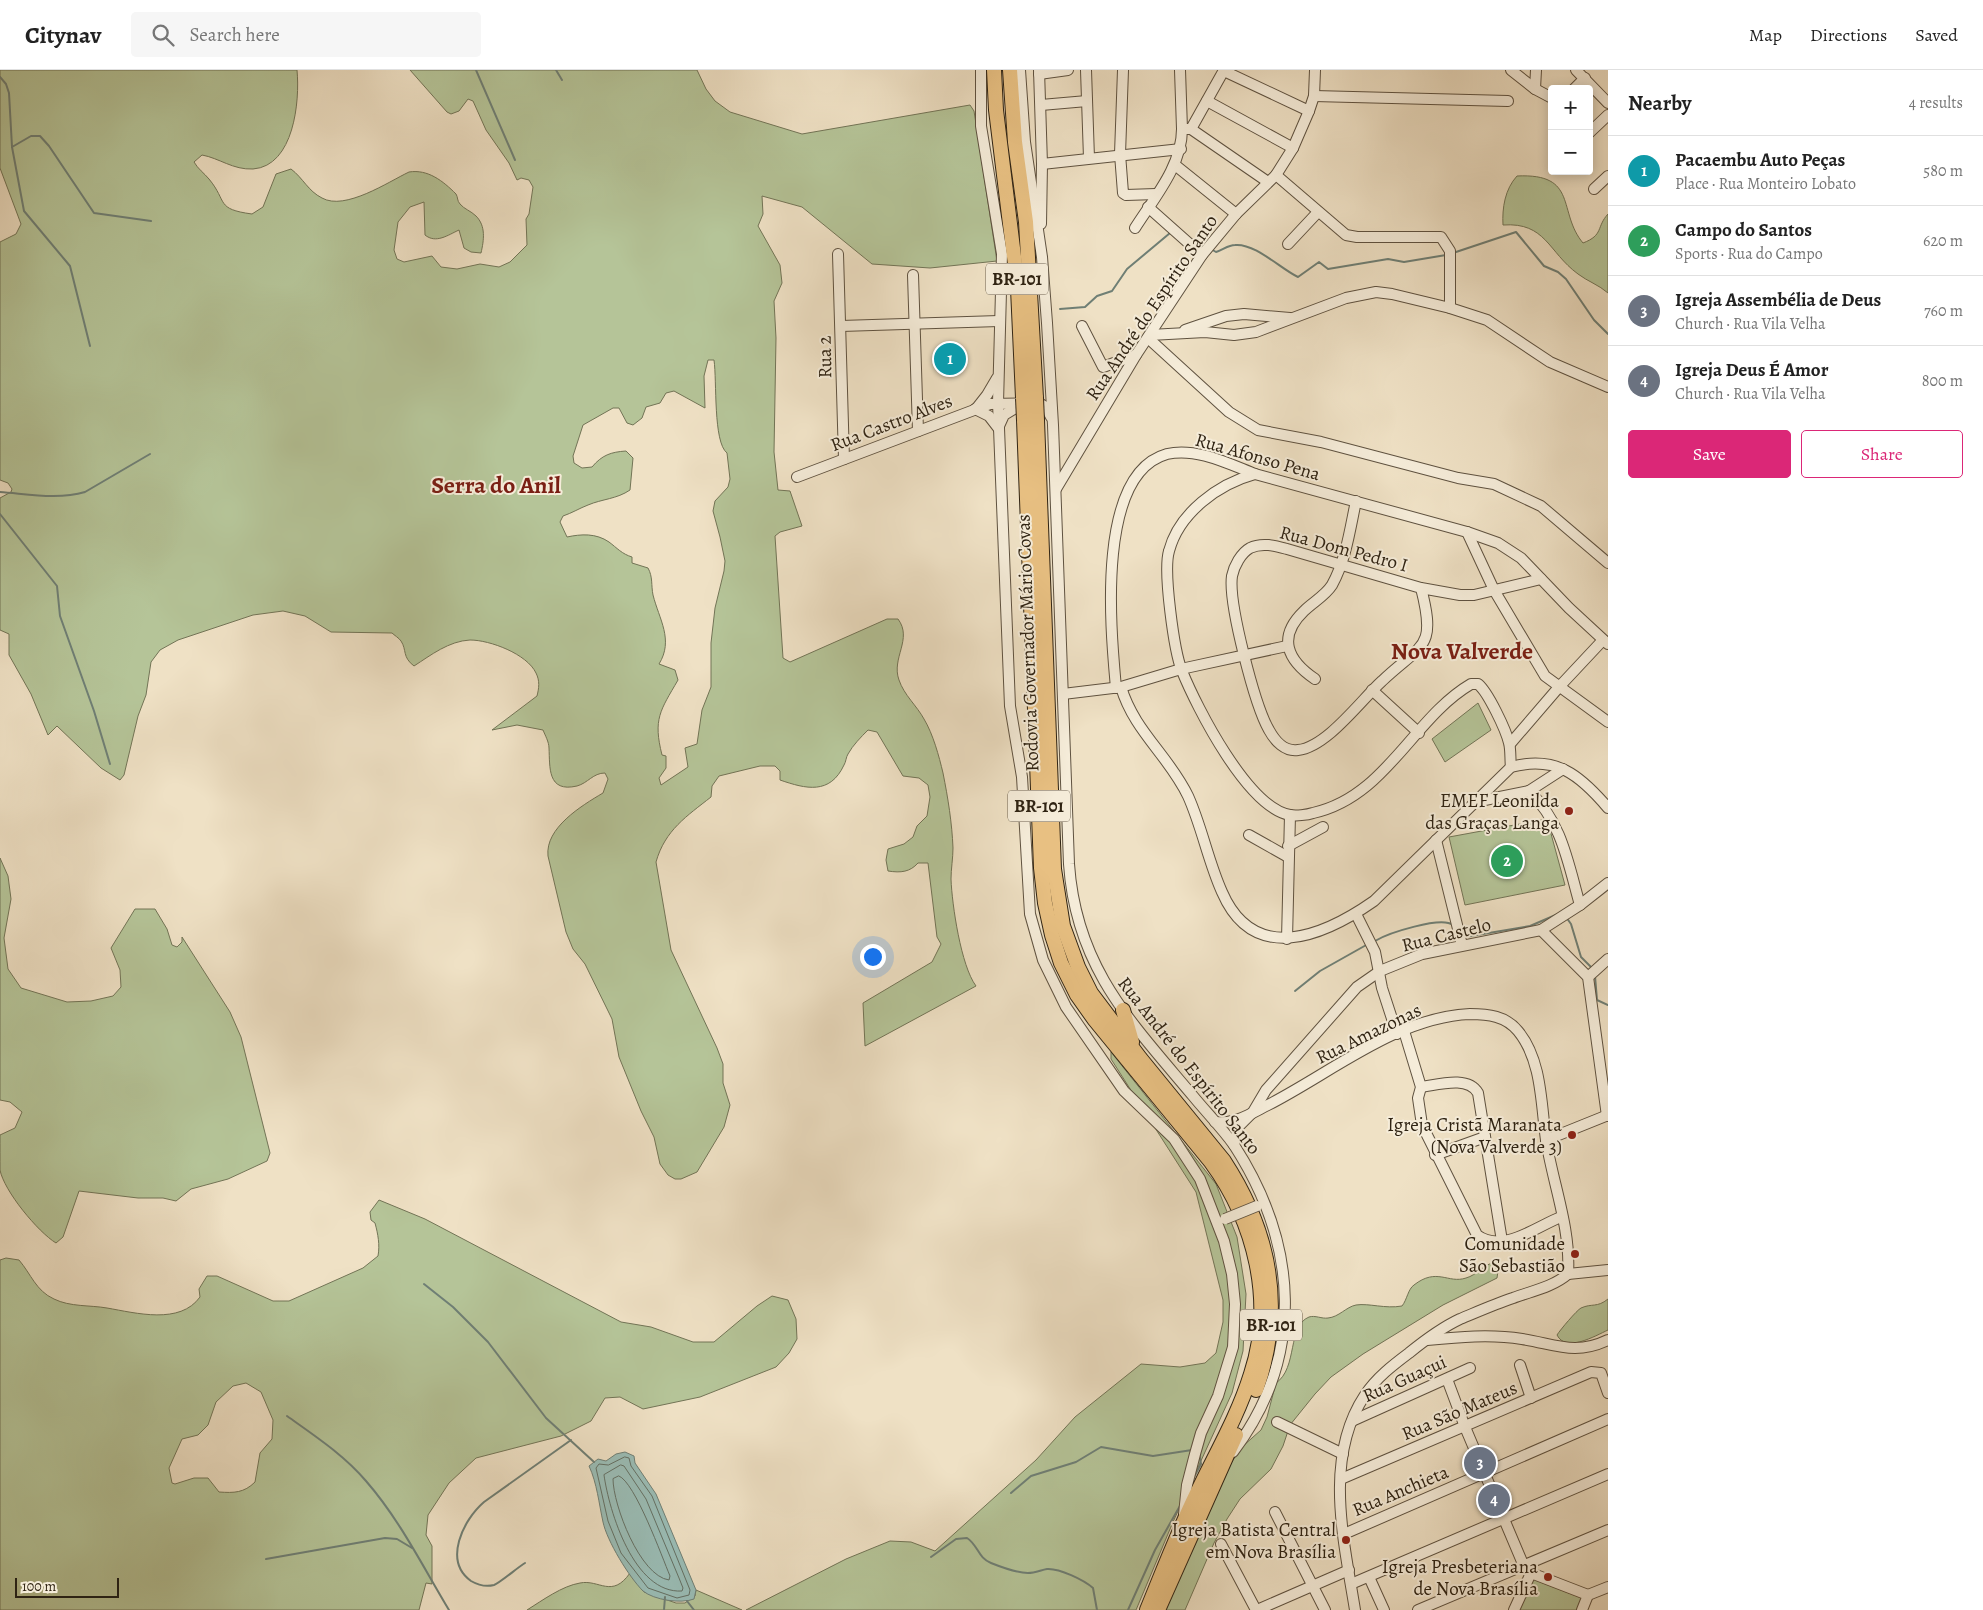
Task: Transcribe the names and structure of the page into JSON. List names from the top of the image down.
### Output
{
  "streets": {
    "highway": ["BR-101", "Rodovia Governador Mário Covas"],
    "street": [
      "Rua André do Espírito Santo",
      "Rua 2",
      "Rua Castro Alves",
      "Rua Afonso Pena",
      "Rua Dom Pedro I",
      "Rua Castelo",
      "Rua Amazonas",
      "Rua Guaçui",
      "Rua São Mateus",
      "Rua Anchieta"
    ]
  },
  "crossings": [
    ["Rua André do Espírito Santo", "Rua Castro Alves"],
    ["Rua André do Espírito Santo", "Rodovia Governador Mário Covas"],
    ["Rua André do Espírito Santo", "Rua Amazonas"],
    ["Rua 2", "Rua Castro Alves"],
    ["Rua Castro Alves", "Rodovia Governador Mário Covas"],
    ["Rua Afonso Pena", "Rua Dom Pedro I"],
    ["Rua Castelo", "Rua Amazonas"]
  ],
  "districts": ["Serra do Anil", "Nova Valverde"],
  "places": [
    "EMEF Leonilda das Graças Langa",
    "Igreja Cristã Maranata (Nova Valverde 3)",
    "Comunidade São Sebastião",
    "Igreja Batista Central em Nova Brasília",
    "Igreja Presbeteriana de Nova Brasília"
  ],
  "scale_bar": "100 m",
  "page": {
    "header": "Citynav",
    "search": "Search here",
    "nav": ["Map", "Directions", "Saved"],
    "heading": ["Nearby", "4 results"],
    "map_buttons": ["+", "−"],
    "list": [
      {
        "mark": "1",
        "name": "Pacaembu Auto Peças",
        "note": "Place · Rua Monteiro Lobato",
        "value": "580 m"
      },
      {
        "mark": "2",
        "name": "Campo do Santos",
        "note": "Sports · Rua do Campo",
        "value": "620 m"
      },
      {
        "mark": "3",
        "name": "Igreja Assembélia de Deus",
        "note": "Church · Rua Vila Velha",
        "value": "760 m"
      },
      {
        "mark": "4",
        "name": "Igreja Deus É Amor",
        "note": "Church · Rua Vila Velha",
        "value": "800 m"
      }
    ],
    "pins": [
      "1",
      "2",
      "3",
      "4"
    ],
    "buttons": ["Save", "Share"],
    "scale": "100 m"
  }
}
